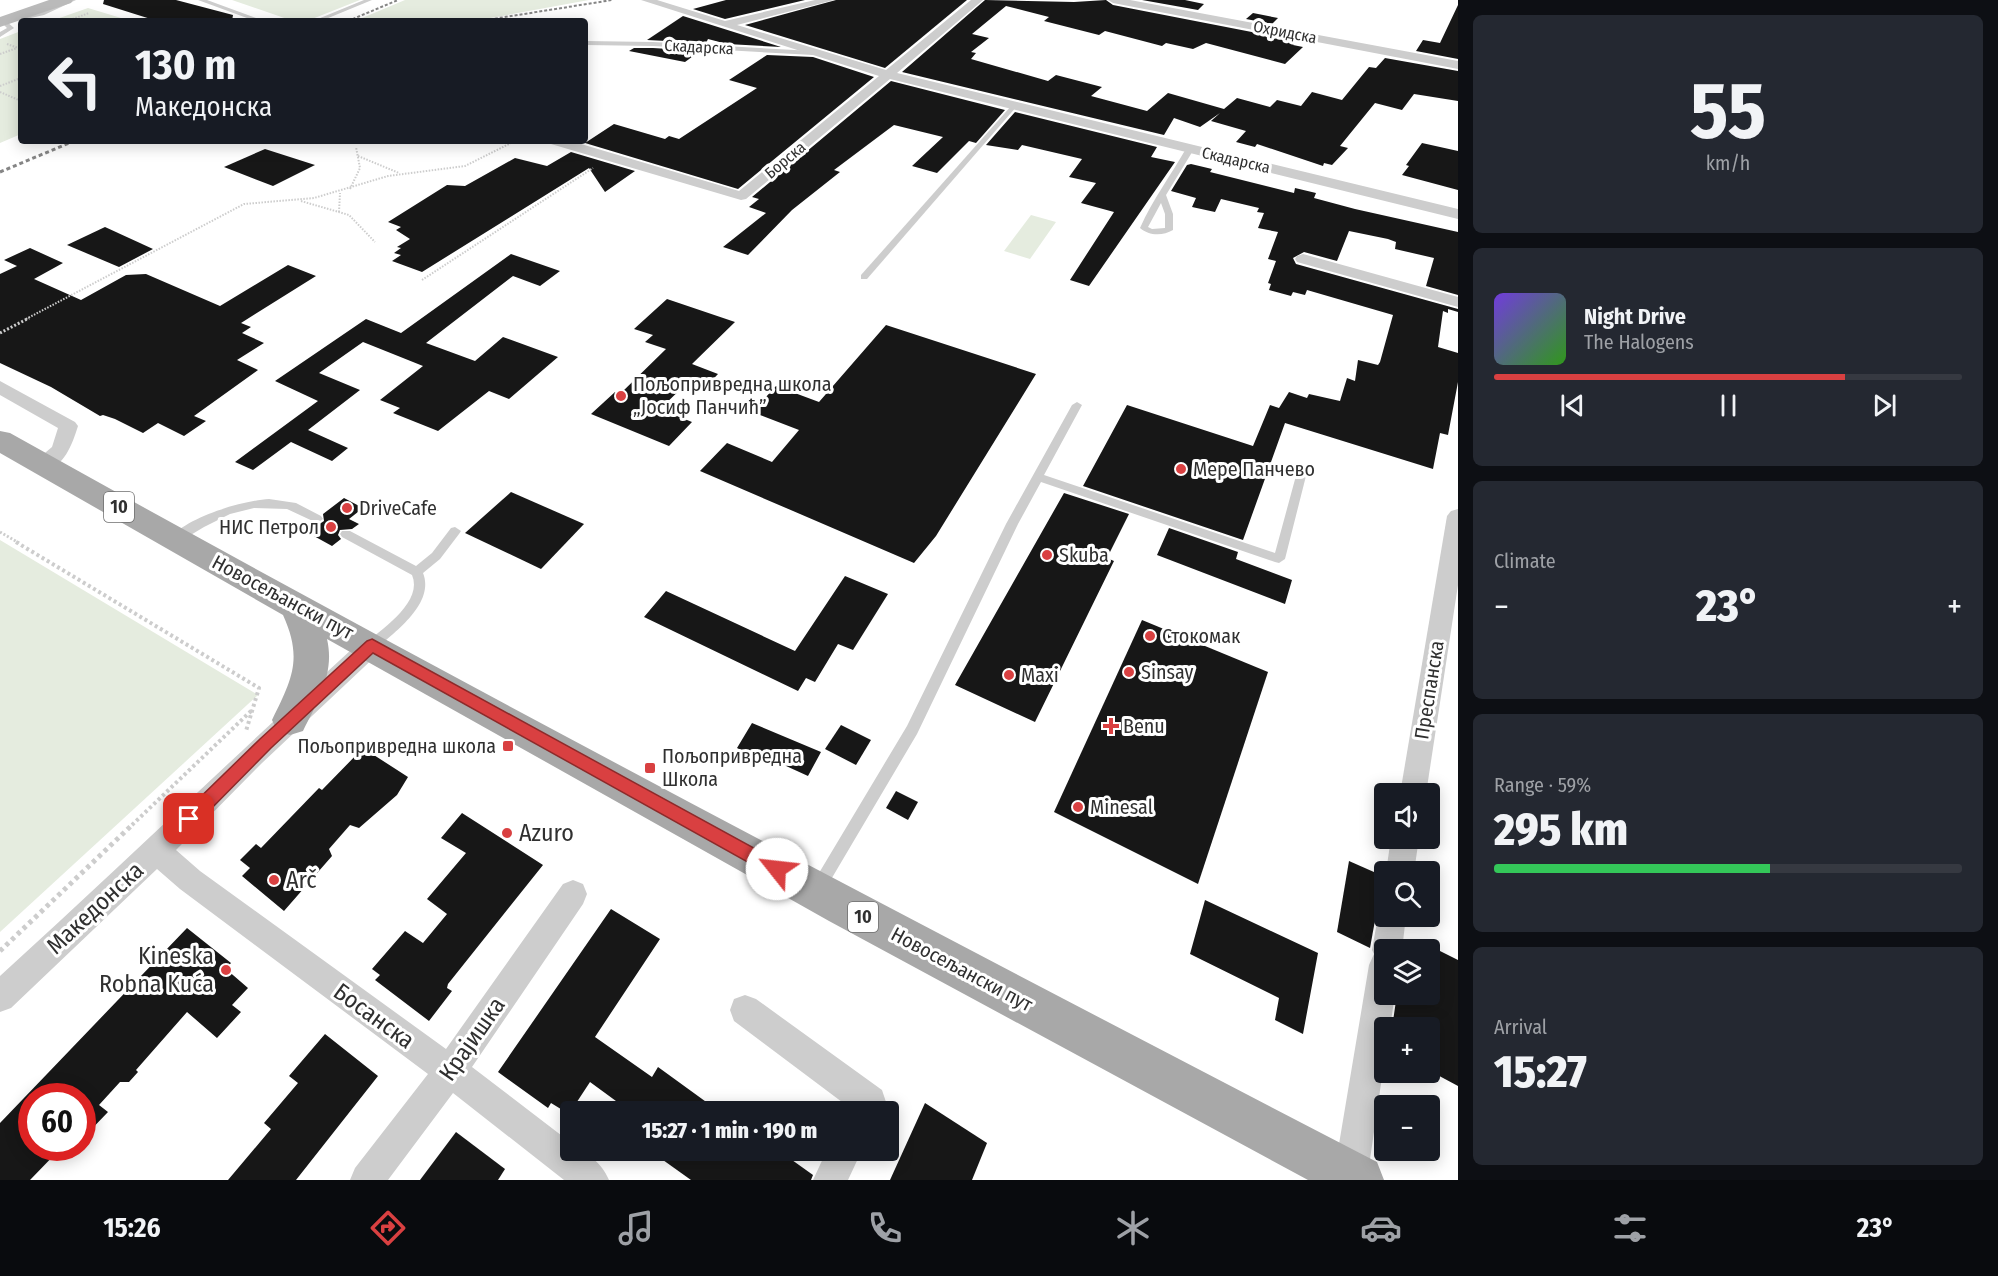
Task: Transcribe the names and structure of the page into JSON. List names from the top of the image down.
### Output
{
  "streets": {
    "main road": ["10", "Новосељански пут"],
    "street": [
      "Охридска",
      "Скадарска",
      "Борска",
      "Преспанска",
      "Македонска",
      "Босанска",
      "Крајишка"
    ]
  },
  "crossings": [
    ["Скадарска", "Борска"],
    ["Новосељански пут", "Македонска"],
    ["Македонска", "Босанска"],
    ["Босанска", "Крајишка"]
  ],
  "places": {
    "other": [
      "Пољопривредна школа „Јосиф Панчић”",
      "Мере Панчево",
      "DriveCafe",
      "НИС Петрол",
      "Skuba",
      "Стокомак",
      "Sinsay",
      "Maxi",
      "Minesal",
      "Azuro",
      "Arč",
      "Kineska Robna Kuća"
    ],
    "health": ["Benu"],
    "transit": ["Пољопривредна школа", "Пољопривредна Школа"]
  },
  "page": {
    "tile": [
      ["55", "km/h"],
      "Climate",
      ["Range · 59%", "295 km"],
      ["Arrival", "15:27"]
    ],
    "turn": ["130 m", "Македонска"],
    "song": ["Night Drive", "The Halogens"],
    "heat": ["−", "23°", "+"],
    "map_buttons": ["+", "−"],
    "limit": "60",
    "trip": "15:27 · 1 min · 190 m",
    "tabs": ["15:26", "23°"]
  }
}
